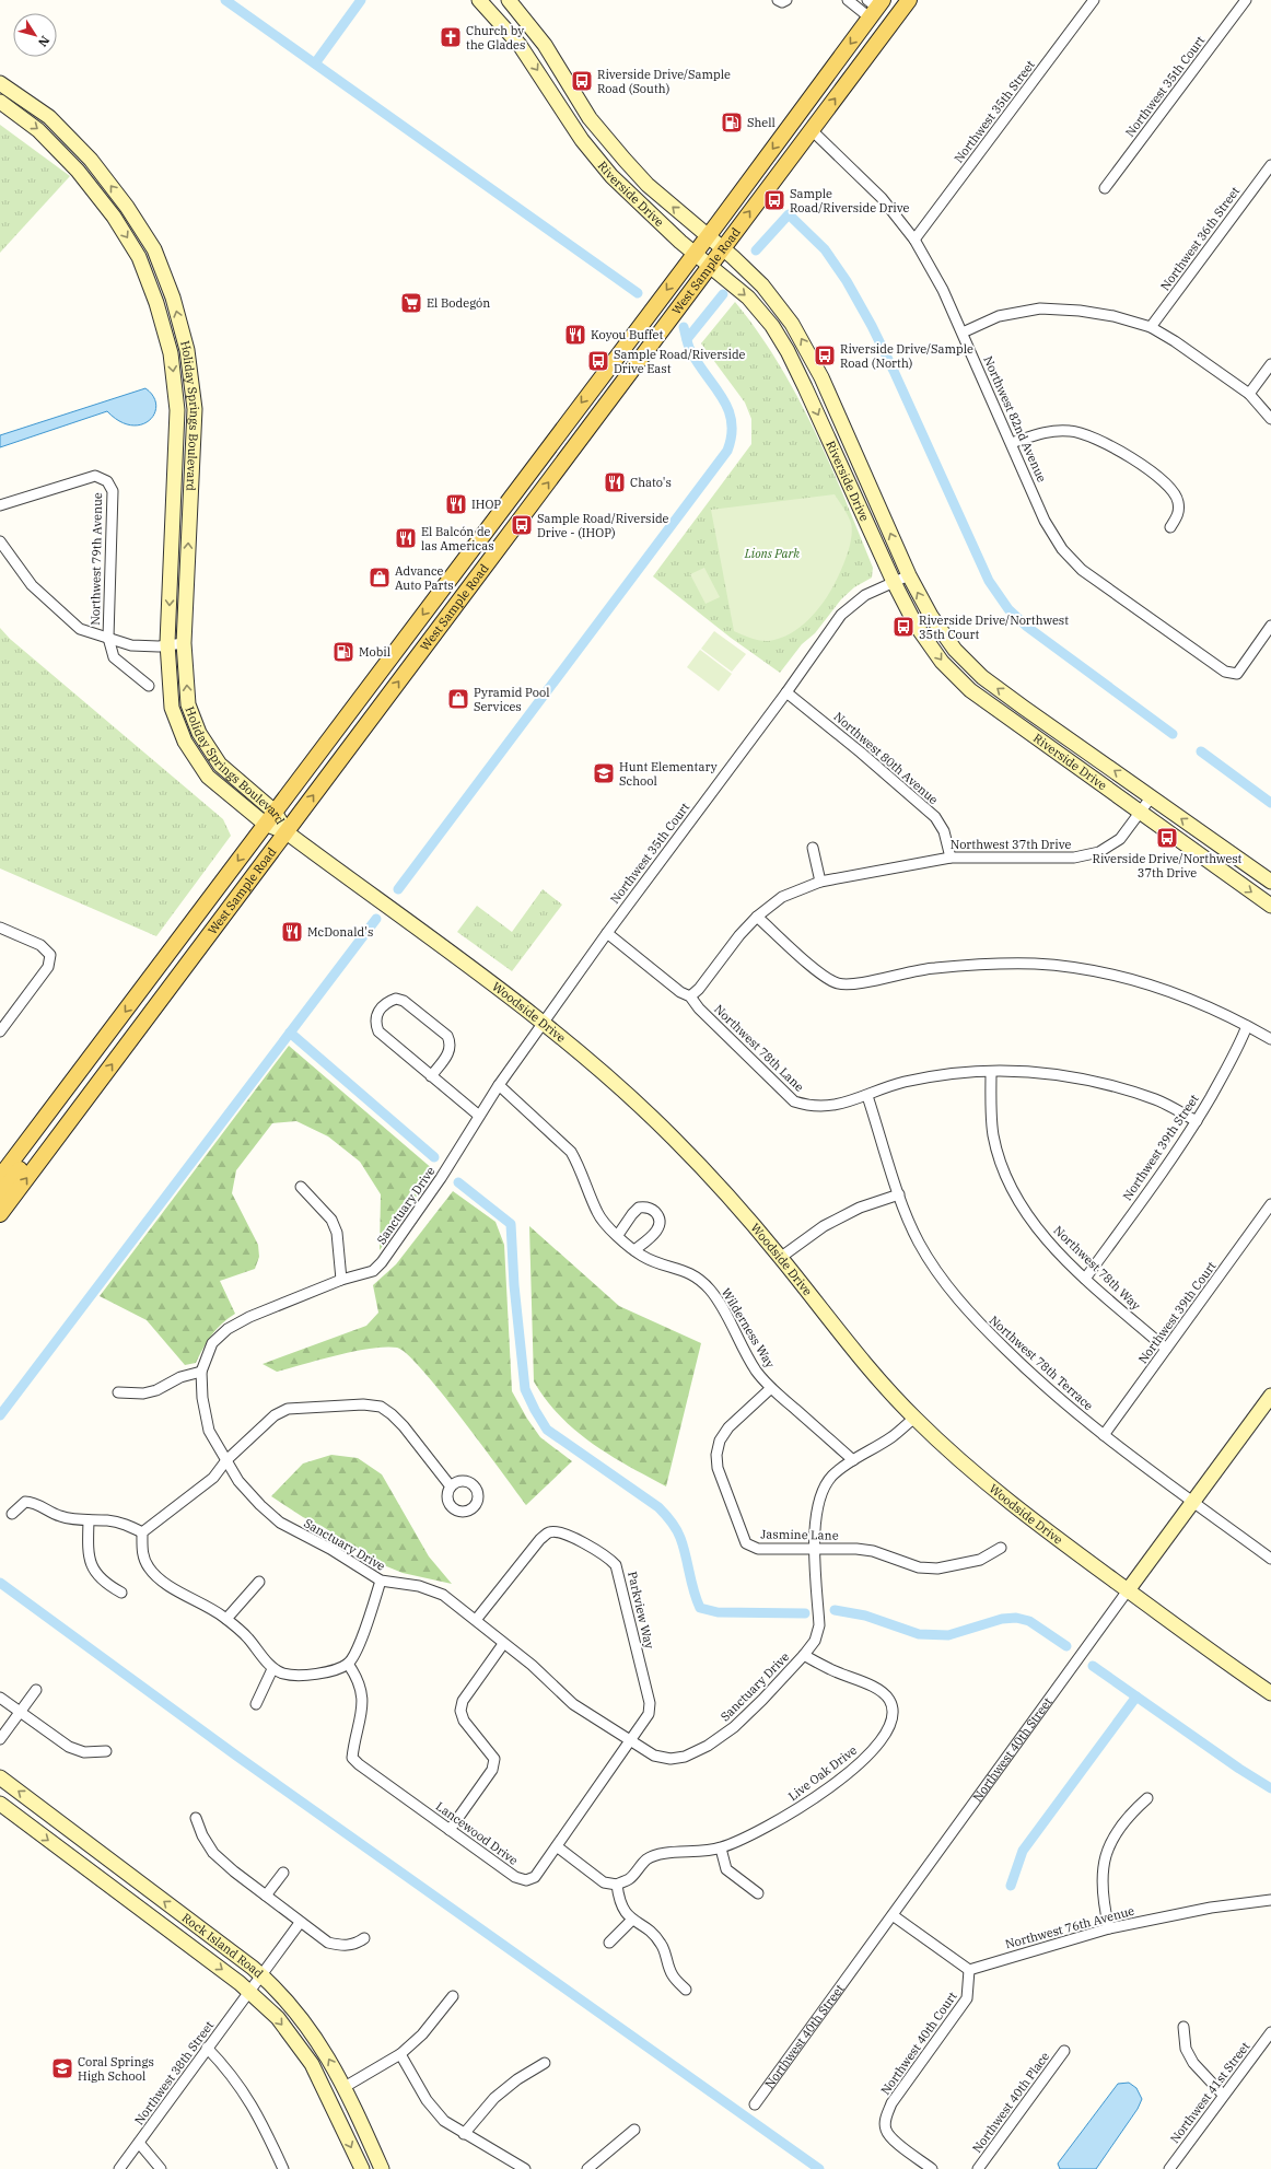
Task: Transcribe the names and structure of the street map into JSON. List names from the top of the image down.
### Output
{
  "streets": {
    "main road": ["West Sample Road"],
    "street": [
      "Northwest 35th Court",
      "Northwest 35th Street",
      "Riverside Drive",
      "Northwest 36th Street",
      "Holiday Springs Boulevard",
      "Northwest 82nd Avenue",
      "Northwest 79th Avenue",
      "Northwest 80th Avenue",
      "Northwest 37th Drive",
      "Woodside Drive",
      "Northwest 78th Lane",
      "Northwest 39th Street",
      "Sanctuary Drive",
      "Northwest 78th Way",
      "Northwest 39th Court",
      "Wilderness Way",
      "Northwest 78th Terrace",
      "Jasmine Lane",
      "Parkview Way",
      "Northwest 40th Street",
      "Live Oak Drive",
      "Lancewood Drive",
      "Northwest 76th Avenue",
      "Rock Island Road",
      "Northwest 40th Court",
      "Northwest 38th Street",
      "Northwest 41st Street",
      "Northwest 40th Place"
    ]
  },
  "crossings": [
    ["Northwest 35th Court", "Riverside Drive"],
    ["Northwest 35th Court", "Northwest 80th Avenue"],
    ["Northwest 35th Court", "Woodside Drive"],
    ["Northwest 35th Court", "Northwest 78th Lane"],
    ["Northwest 35th Court", "Sanctuary Drive"],
    ["Northwest 35th Street", "Northwest 82nd Avenue"],
    ["Riverside Drive", "West Sample Road"],
    ["Riverside Drive", "Northwest 37th Drive"],
    ["West Sample Road", "Holiday Springs Boulevard"],
    ["West Sample Road", "Northwest 82nd Avenue"],
    ["West Sample Road", "Woodside Drive"],
    ["Holiday Springs Boulevard", "Woodside Drive"],
    ["Northwest 80th Avenue", "Northwest 37th Drive"],
    ["Northwest 37th Drive", "Northwest 78th Lane"],
    ["Woodside Drive", "Sanctuary Drive"],
    ["Woodside Drive", "Northwest 40th Street"],
    ["Northwest 78th Lane", "Northwest 39th Street"],
    ["Northwest 78th Lane", "Northwest 78th Way"],
    ["Northwest 78th Lane", "Northwest 78th Terrace"],
    ["Northwest 39th Street", "Northwest 78th Way"],
    ["Sanctuary Drive", "Wilderness Way"],
    ["Sanctuary Drive", "Jasmine Lane"],
    ["Sanctuary Drive", "Parkview Way"],
    ["Sanctuary Drive", "Live Oak Drive"],
    ["Sanctuary Drive", "Lancewood Drive"],
    ["Northwest 78th Way", "Northwest 39th Court"],
    ["Northwest 39th Court", "Northwest 78th Terrace"],
    ["Wilderness Way", "Jasmine Lane"],
    ["Northwest 78th Terrace", "Northwest 40th Street"],
    ["Parkview Way", "Lancewood Drive"],
    ["Northwest 76th Avenue", "Northwest 40th Court"],
    ["Rock Island Road", "Northwest 38th Street"]
  ],
  "parks": ["Lions Park"],
  "places": {
    "church": ["Church by the Glades"],
    "bus stop": [
      "Riverside Drive/Sample Road (South)",
      "Sample Road/Riverside Drive",
      "Riverside Drive/Sample Road (North)",
      "Sample Road/Riverside Drive East",
      "Sample Road/Riverside Drive - (IHOP)",
      "Riverside Drive/Northwest 35th Court",
      "Riverside Drive/Northwest 37th Drive"
    ],
    "fuel station": ["Shell", "Mobil"],
    "supermarket": ["El Bodegón"],
    "restaurant": [
      "Koyou Buffet",
      "Chato's",
      "IHOP",
      "El Balcón de las Americas",
      "McDonald's"
    ],
    "shop": ["Advance Auto Parts", "Pyramid Pool Services"],
    "school or university": ["Hunt Elementary School", "Coral Springs High School"]
  },
  "north": "bottom right"
}
